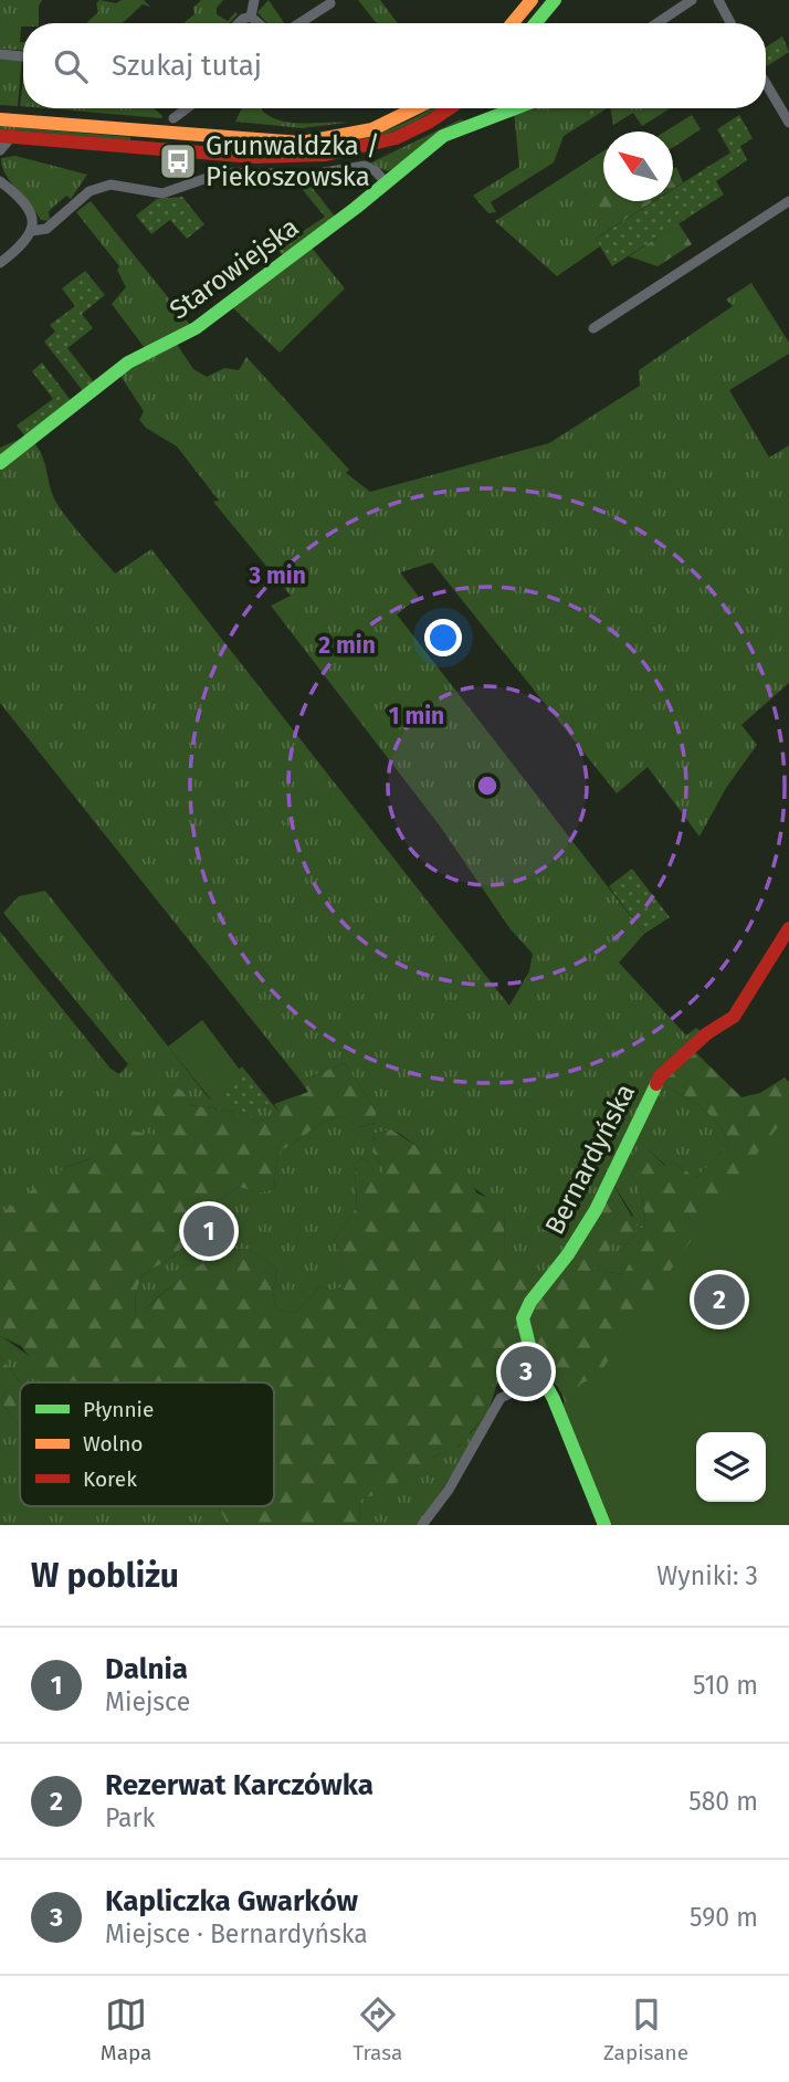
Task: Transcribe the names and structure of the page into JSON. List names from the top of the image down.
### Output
{
  "streets": {
    "street": ["Starowiejska", "Bernardyńska"]
  },
  "places": {
    "bus stop": ["Grunwaldzka / Piekoszowska"]
  },
  "legend": ["Płynnie", "Wolno", "Korek"],
  "north": "top left",
  "page": {
    "search": "Szukaj tutaj",
    "pins": ["1", "2", "3"],
    "heading": ["W pobliżu", "Wyniki: 3"],
    "list": [
      {
        "mark": "1",
        "name": "Dalnia",
        "note": "Miejsce",
        "value": "510 m"
      },
      {
        "mark": "2",
        "name": "Rezerwat Karczówka",
        "note": "Park",
        "value": "580 m"
      },
      {
        "mark": "3",
        "name": "Kapliczka Gwarków",
        "note": "Miejsce · Bernardyńska",
        "value": "590 m"
      }
    ],
    "nav": ["Mapa", "Trasa", "Zapisane"]
  },
  "rings": ["3 min", "2 min", "1 min"]
}
